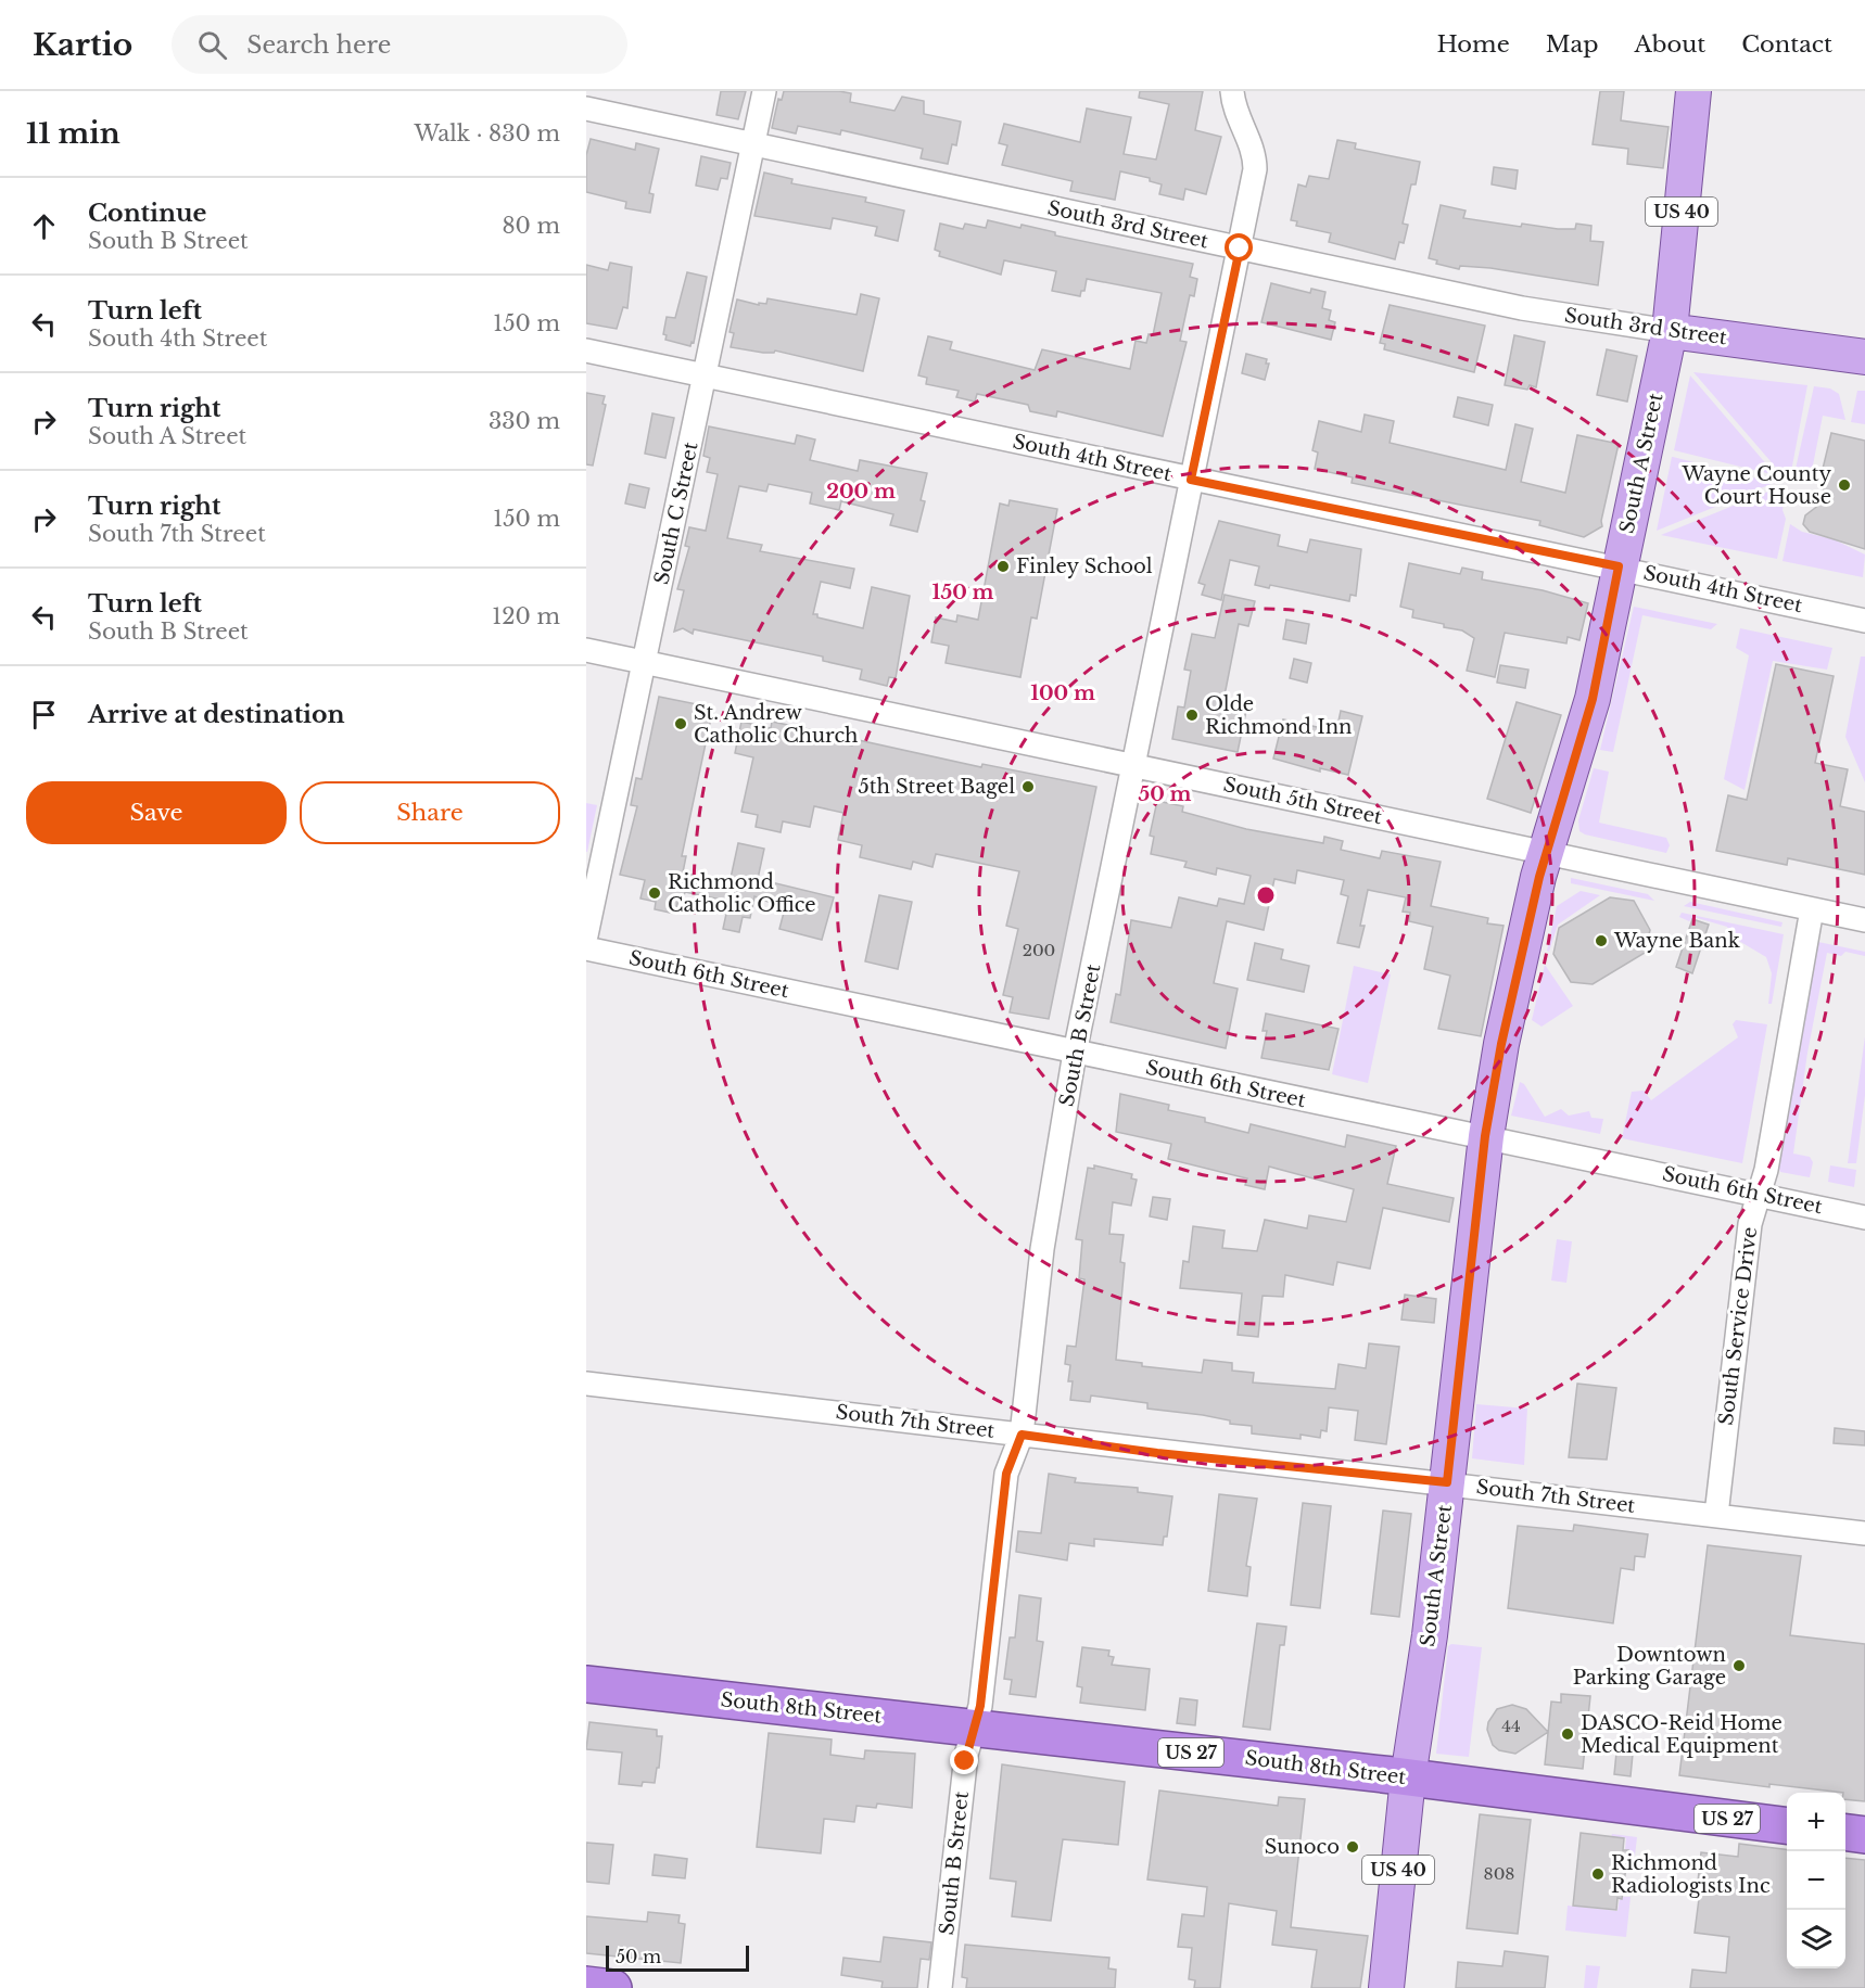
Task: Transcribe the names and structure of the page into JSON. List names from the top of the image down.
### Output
{
  "streets": {
    "highway": ["South 8th Street", "US 27"],
    "main road": ["US 40", "South 3rd Street", "South A Street"],
    "street": [
      "South 4th Street",
      "South C Street",
      "South 5th Street",
      "South 6th Street",
      "South B Street",
      "South Service Drive",
      "South 7th Street"
    ]
  },
  "crossings": [
    ["South 3rd Street", "South A Street"],
    ["South 3rd Street", "South C Street"],
    ["South 3rd Street", "South B Street"],
    ["South 4th Street", "South A Street"],
    ["South 4th Street", "South C Street"],
    ["South 4th Street", "South B Street"],
    ["South A Street", "South 5th Street"],
    ["South A Street", "South 6th Street"],
    ["South A Street", "South 7th Street"],
    ["South A Street", "South 8th Street"],
    ["South C Street", "South 5th Street"],
    ["South 5th Street", "South B Street"],
    ["South 5th Street", "South Service Drive"],
    ["South 6th Street", "South B Street"],
    ["South 6th Street", "South Service Drive"],
    ["South B Street", "South 7th Street"],
    ["South B Street", "South 8th Street"],
    ["South Service Drive", "South 7th Street"]
  ],
  "places": [
    "Wayne County Court House",
    "Finley School",
    "Olde Richmond Inn",
    "St. Andrew Catholic Church",
    "5th Street Bagel",
    "Richmond Catholic Office",
    "Wayne Bank",
    "Downtown Parking Garage",
    "DASCO-Reid Home Medical Equipment",
    "Sunoco",
    "Richmond Radiologists Inc"
  ],
  "house_numbers": ["200", "44", "808"],
  "scale_bar": "50 m",
  "page": {
    "header": "Kartio",
    "search": "Search here",
    "nav": [
      "Home",
      "Map",
      "About",
      "Contact"
    ],
    "heading": ["11 min", "Walk · 830 m"],
    "list": [
      ["Continue", "South B Street", "80 m"],
      ["Turn left", "South 4th Street", "150 m"],
      ["Turn right", "South A Street", "330 m"],
      ["Turn right", "South 7th Street", "150 m"],
      ["Turn left", "South B Street", "120 m"],
      "Arrive at destination"
    ],
    "buttons": ["Save", "Share"],
    "map_buttons": ["+", "−"],
    "scale": "50 m"
  },
  "rings": [
    "200 m",
    "150 m",
    "100 m",
    "50 m"
  ]
}
